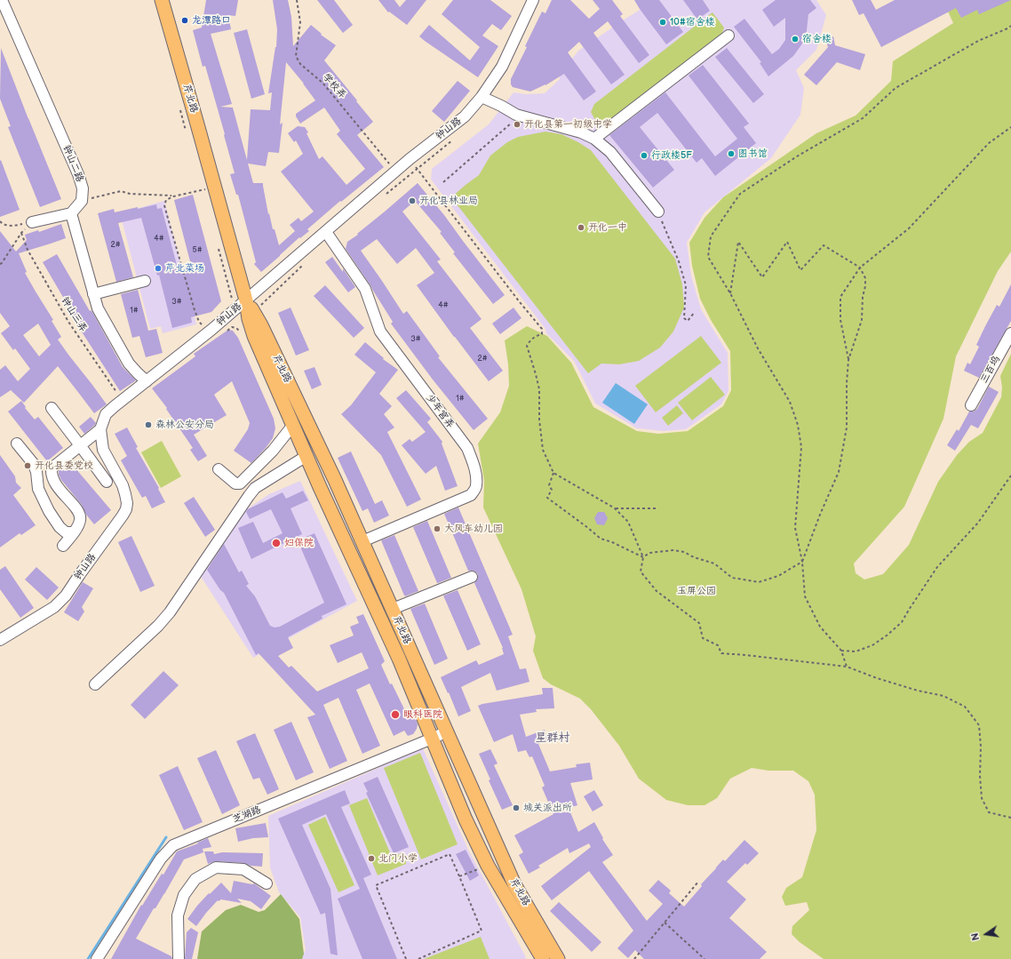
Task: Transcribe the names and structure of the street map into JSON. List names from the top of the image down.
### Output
{
  "streets": {
    "main road": ["芹北路"],
    "street": [
      "钟山路",
      "钟山二路",
      "三百坞",
      "少年宫弄",
      "芝湖路"
    ],
    "path": ["学校弄", "钟山三弄"]
  },
  "crossings": [
    ["学校弄", "钟山路"],
    ["芹北路", "钟山路"],
    ["芹北路", "少年宫弄"],
    ["芹北路", "芝湖路"],
    ["钟山路", "钟山三弄"],
    ["钟山路", "少年宫弄"]
  ],
  "districts": ["星群村"],
  "parks": ["玉屏公园"],
  "places": [
    "龙潭路口",
    "10#宿舍楼",
    "宿舍楼",
    "开化县第一初级中学",
    "图书馆",
    "行政楼5F",
    "开化县林业局",
    "开化一中",
    "芹北菜场",
    "森林公安分局",
    "开化县委党校",
    "大风车幼儿园",
    "妇保院",
    "眼科医院",
    "城关派出所",
    "北门小学"
  ],
  "house_numbers": [
    "4#",
    "2#",
    "5#",
    "3#",
    "4#",
    "1#",
    "3#",
    "2#",
    "1#"
  ],
  "north": "left"
}
